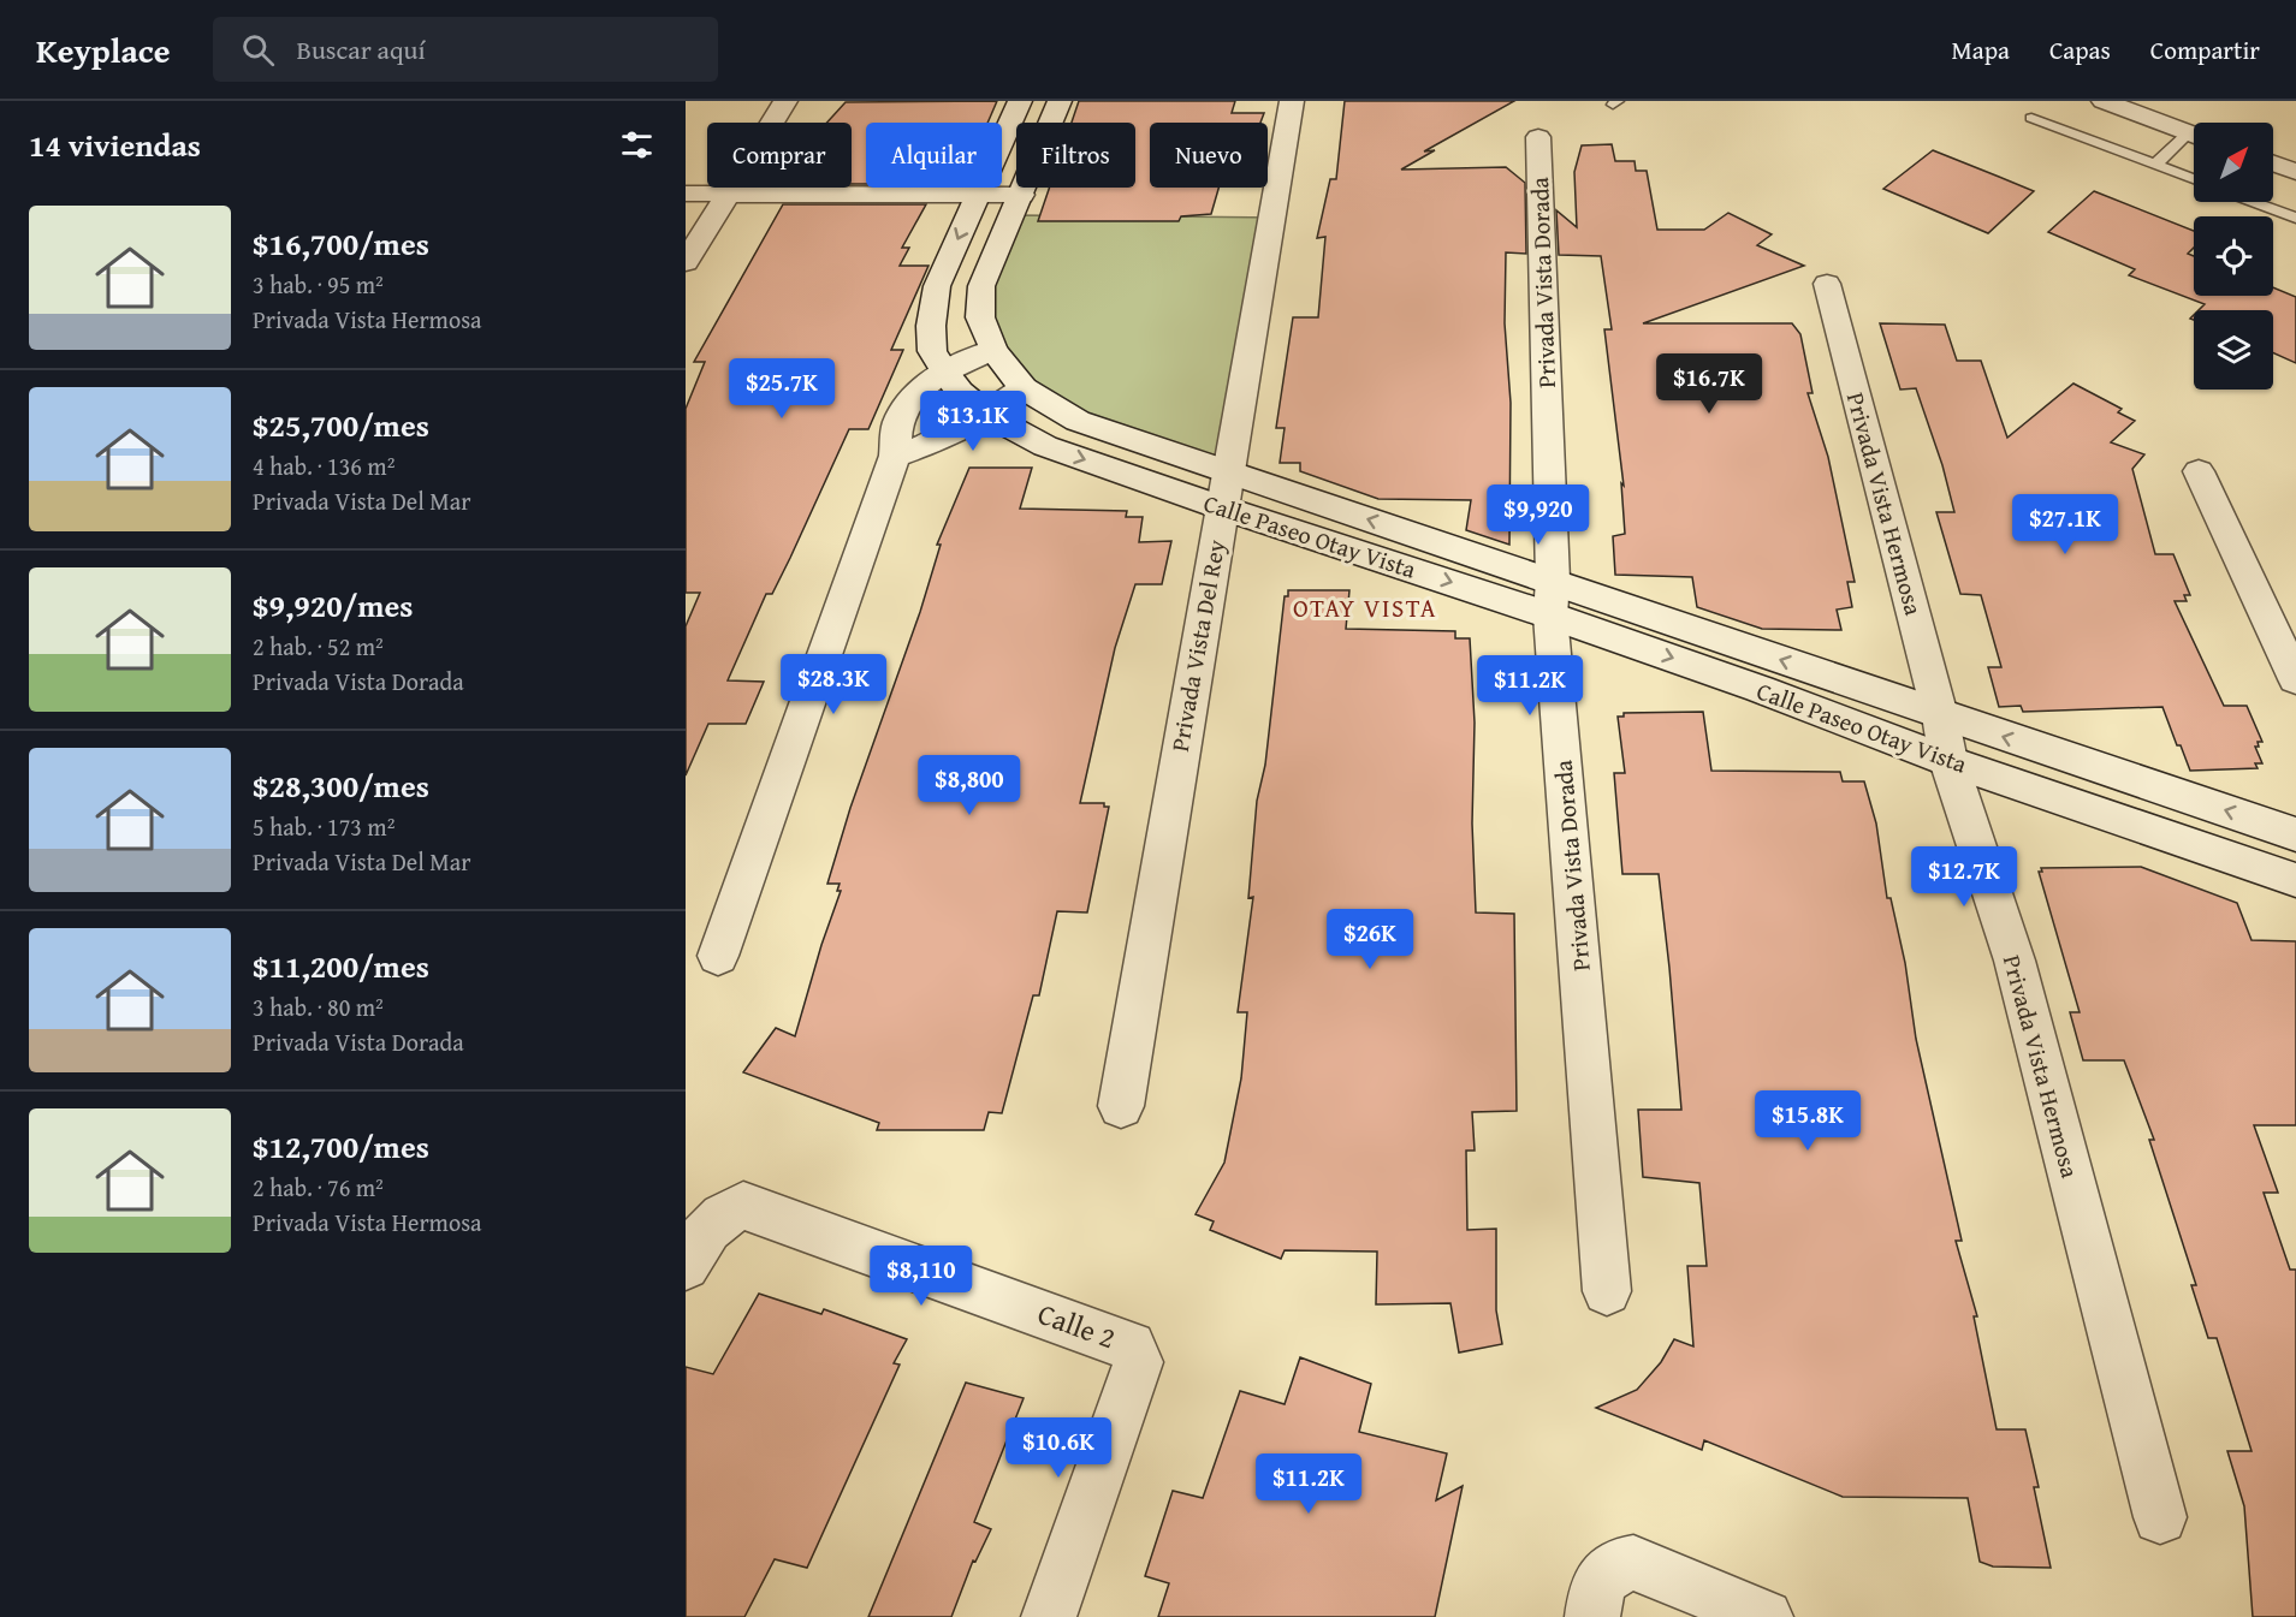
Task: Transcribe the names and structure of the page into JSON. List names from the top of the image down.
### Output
{
  "streets": {
    "street": [
      "Privada Vista Dorada",
      "Privada Vista Hermosa",
      "Calle Paseo Otay Vista",
      "Privada Vista Del Rey",
      "Calle 2"
    ]
  },
  "crossings": [
    ["Privada Vista Dorada", "Calle Paseo Otay Vista"],
    ["Privada Vista Hermosa", "Calle Paseo Otay Vista"],
    ["Calle Paseo Otay Vista", "Privada Vista Del Rey"]
  ],
  "districts": ["OTAY VISTA"],
  "north": "top right",
  "page": {
    "header": "Keyplace",
    "search": "Buscar aquí",
    "nav": ["Mapa", "Capas", "Compartir"],
    "heading": "14 viviendas",
    "chip": [
      "Comprar",
      "Alquilar",
      "Filtros",
      "Nuevo"
    ],
    "list": [
      {
        "name": "$16,700/mes",
        "note": "3 hab. · 95 m² · Privada Vista Hermosa"
      },
      {
        "name": "$25,700/mes",
        "note": "4 hab. · 136 m² · Privada Vista Del Mar"
      },
      {
        "name": "$9,920/mes",
        "note": "2 hab. · 52 m² · Privada Vista Dorada"
      },
      {
        "name": "$28,300/mes",
        "note": "5 hab. · 173 m² · Privada Vista Del Mar"
      },
      {
        "name": "$11,200/mes",
        "note": "3 hab. · 80 m² · Privada Vista Dorada"
      },
      {
        "name": "$12,700/mes",
        "note": "2 hab. · 76 m² · Privada Vista Hermosa"
      }
    ],
    "price": [
      "$16.7K",
      "$25.7K",
      "$13.1K",
      "$9,920",
      "$27.1K",
      "$28.3K",
      "$11.2K",
      "$8,800",
      "$12.7K",
      "$26K",
      "$15.8K",
      "$8,110",
      "$10.6K",
      "$11.2K"
    ]
  }
}
